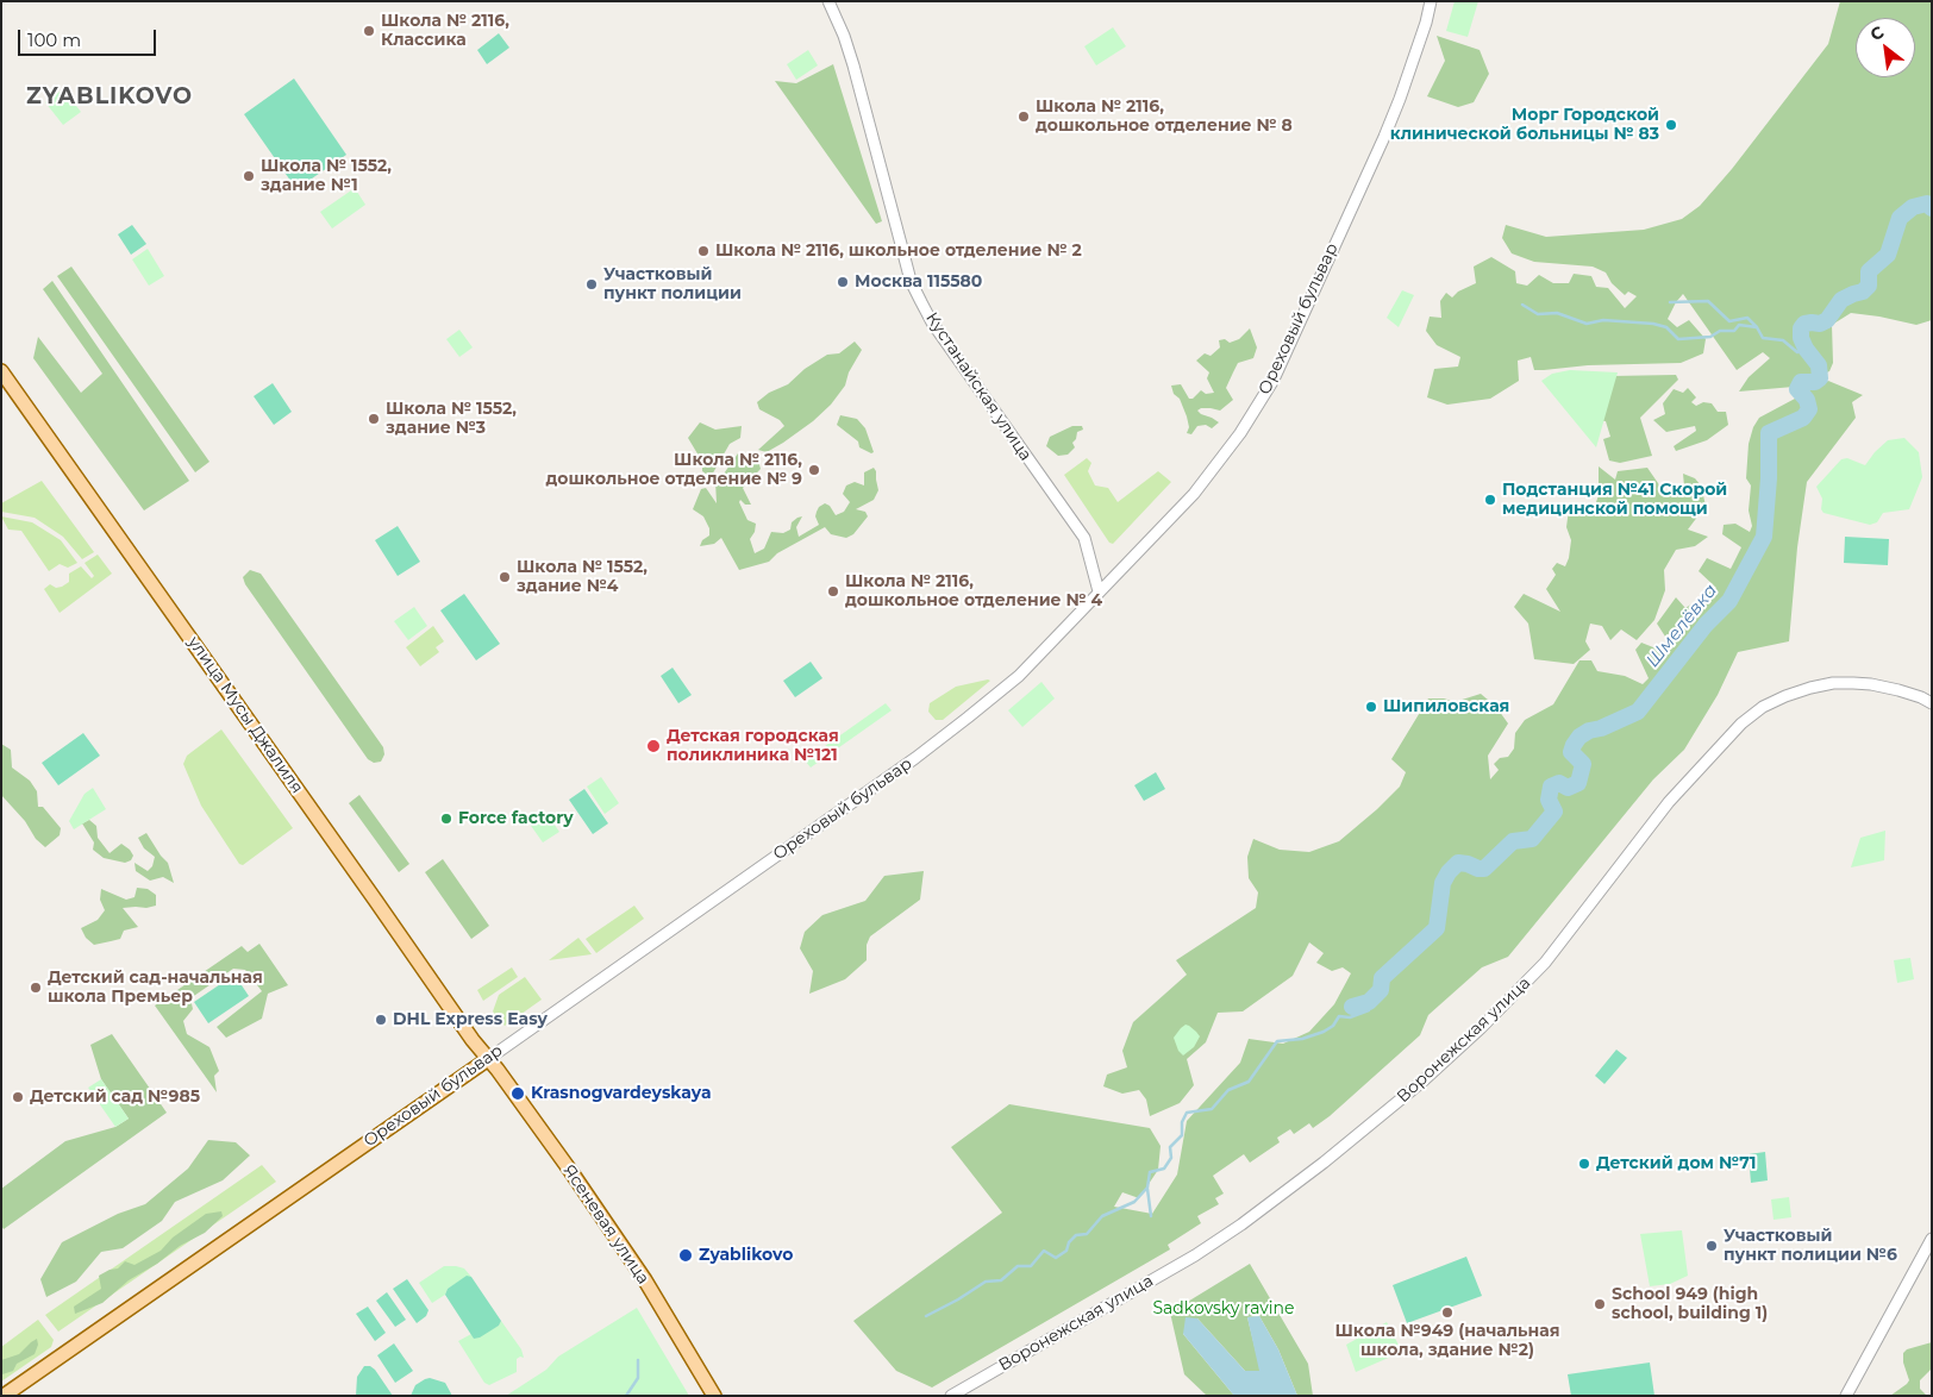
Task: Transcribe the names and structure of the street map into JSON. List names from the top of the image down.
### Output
{
  "streets": {
    "main road": ["Ореховый бульвар", "улица Мусы Джалиля", "Ясеневая улица"],
    "street": ["Кустанайская улица", "Воронежская улица"]
  },
  "crossings": [
    ["Ореховый бульвар", "Кустанайская улица"],
    ["Ореховый бульвар", "улица Мусы Джалиля"],
    ["Ореховый бульвар", "Ясеневая улица"],
    ["улица Мусы Джалиля", "Ясеневая улица"]
  ],
  "districts": ["ZYABLIKOVO"],
  "water": ["Шмелёвка"],
  "parks": ["Sadkovsky ravine"],
  "places": [
    "Школа № 2116, Классика",
    "Школа № 2116, дошкольное отделение № 8",
    "Морг Городской клинической больницы № 83",
    "Школа № 1552, здание №1",
    "Школа № 2116, школьное отделение № 2",
    "Москва 115580",
    "Участковый пункт полиции",
    "Школа № 1552, здание №3",
    "Школа № 2116, дошкольное отделение № 9",
    "Подстанция №41 Скорой медицинской помощи",
    "Школа № 1552, здание №4",
    "Школа № 2116, дошкольное отделение № 4",
    "Шипиловская",
    "Детская городская поликлиника №121",
    "Force factory",
    "Детский сад-начальная школа Премьер",
    "DHL Express Easy",
    "Krasnogvardeyskaya",
    "Детский сад №985",
    "Детский дом №71",
    "Участковый пункт полиции №6",
    "Zyablikovo",
    "School 949 (high school, building 1)",
    "Школа №949 (начальная школа, здание №2)"
  ],
  "scale_bar": "100 m",
  "north": "top left"
}
